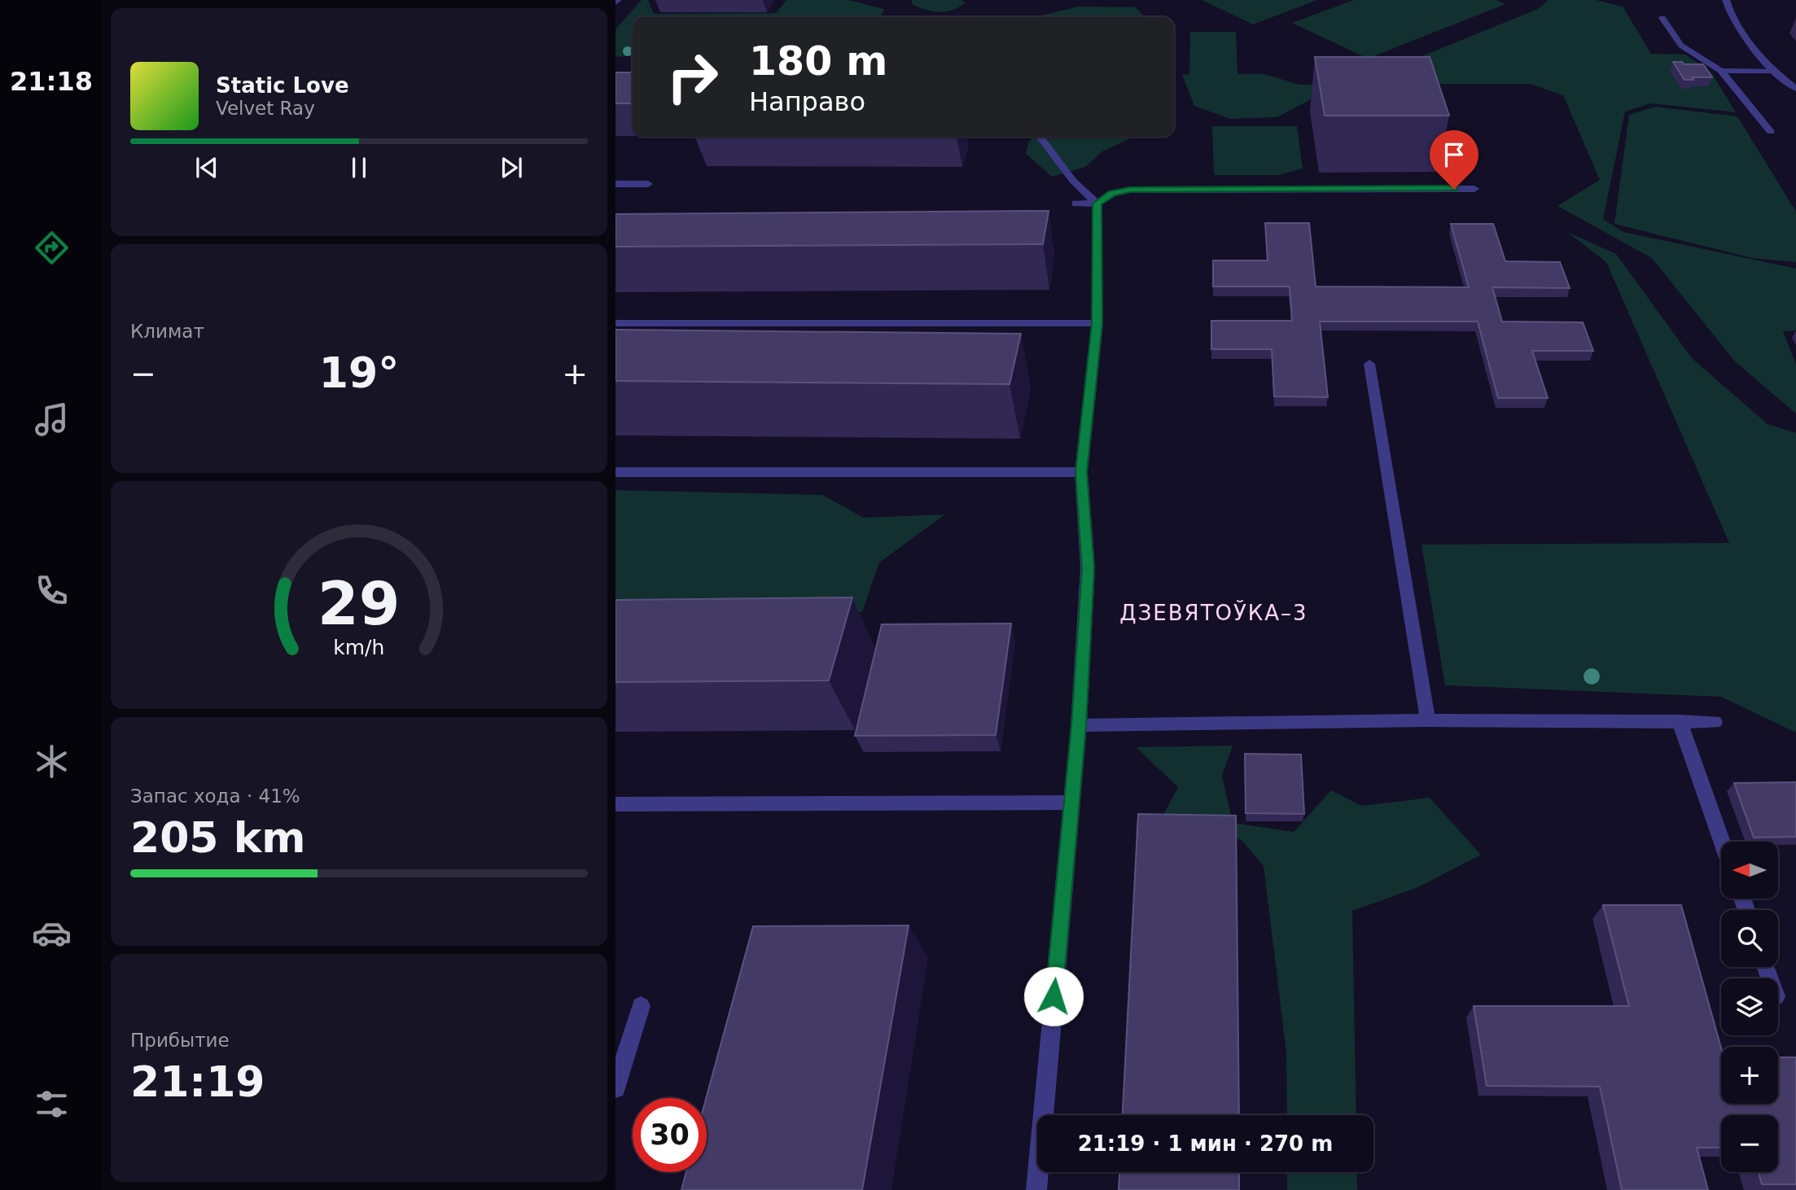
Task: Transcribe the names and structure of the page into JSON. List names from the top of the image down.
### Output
{
  "districts": ["ДЗЕВЯТОЎКА–3"],
  "north": "left",
  "page": {
    "tabs": "21:18",
    "turn": ["180 m", "Направо"],
    "song": ["Static Love", "Velvet Ray"],
    "tile": [
      "Климат",
      ["Запас хода · 41%", "205 km"],
      ["Прибытие", "21:19"]
    ],
    "heat": ["−", "19°", "+"],
    "map_buttons": ["+", "−"],
    "limit": "30",
    "trip": "21:19 · 1 мин · 270 m",
    "gauge": ["29", "km/h"]
  }
}
